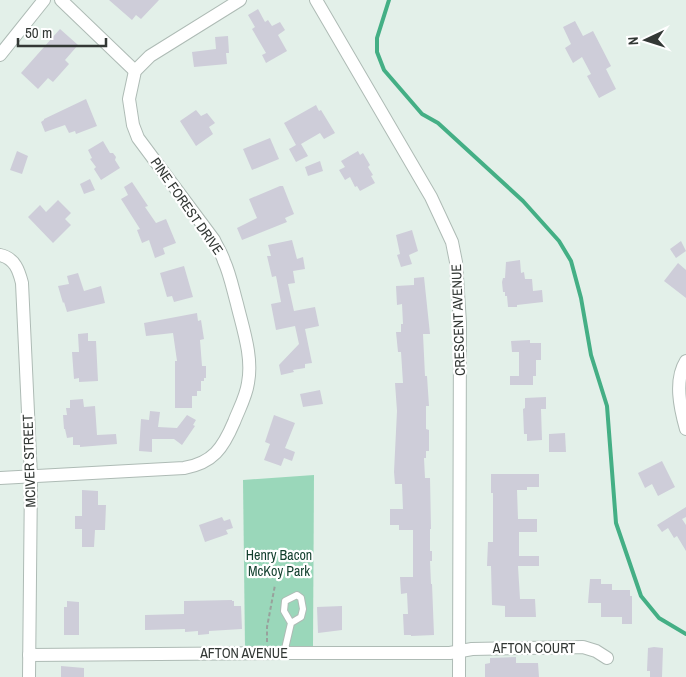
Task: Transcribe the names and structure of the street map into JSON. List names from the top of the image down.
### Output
{
  "streets": {
    "street": [
      "PINE FOREST DRIVE",
      "CRESCENT AVENUE",
      "MCIVER STREET",
      "AFTON COURT",
      "AFTON AVENUE"
    ]
  },
  "crossings": [
    ["PINE FOREST DRIVE", "MCIVER STREET"],
    ["CRESCENT AVENUE", "AFTON COURT"],
    ["CRESCENT AVENUE", "AFTON AVENUE"],
    ["MCIVER STREET", "AFTON AVENUE"],
    ["AFTON COURT", "AFTON AVENUE"]
  ],
  "parks": ["Henry Bacon McKoy Park"],
  "scale_bar": "50 m",
  "north": "left"
}
